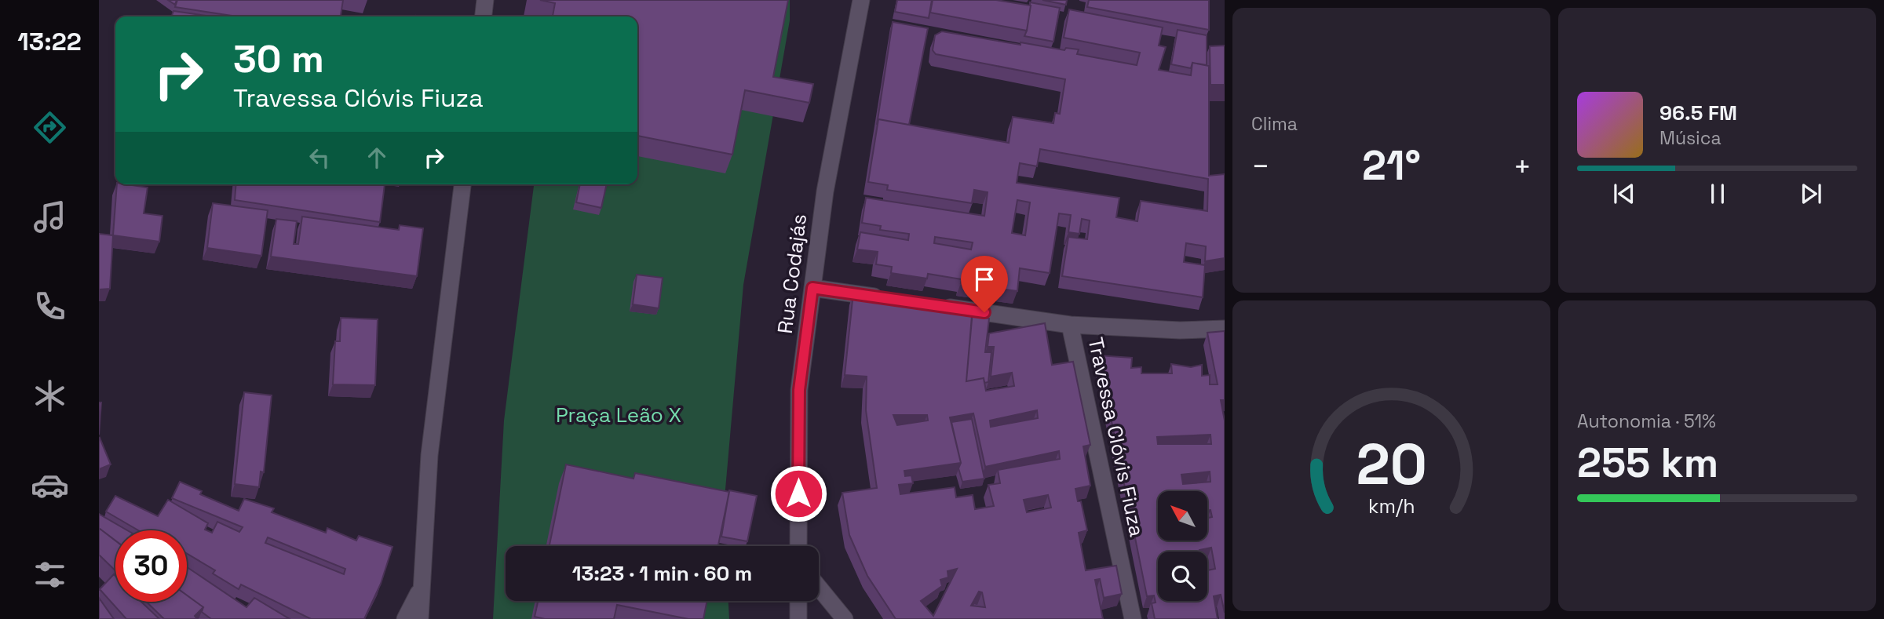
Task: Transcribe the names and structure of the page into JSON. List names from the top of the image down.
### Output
{
  "streets": {
    "street": ["Rua Codajás", "Travessa Clóvis Fiuza"]
  },
  "parks": ["Praça Leão X"],
  "north": "top left",
  "page": {
    "tabs": "13:22",
    "tile": [
      "Clima",
      ["Autonomia · 51%", "255 km"]
    ],
    "turn": ["30 m", "Travessa Clóvis Fiuza"],
    "song": ["96.5 FM", "Música"],
    "heat": ["−", "21°", "+"],
    "limit": "30",
    "trip": "13:23 · 1 min · 60 m",
    "gauge": ["20", "km/h"]
  }
}
